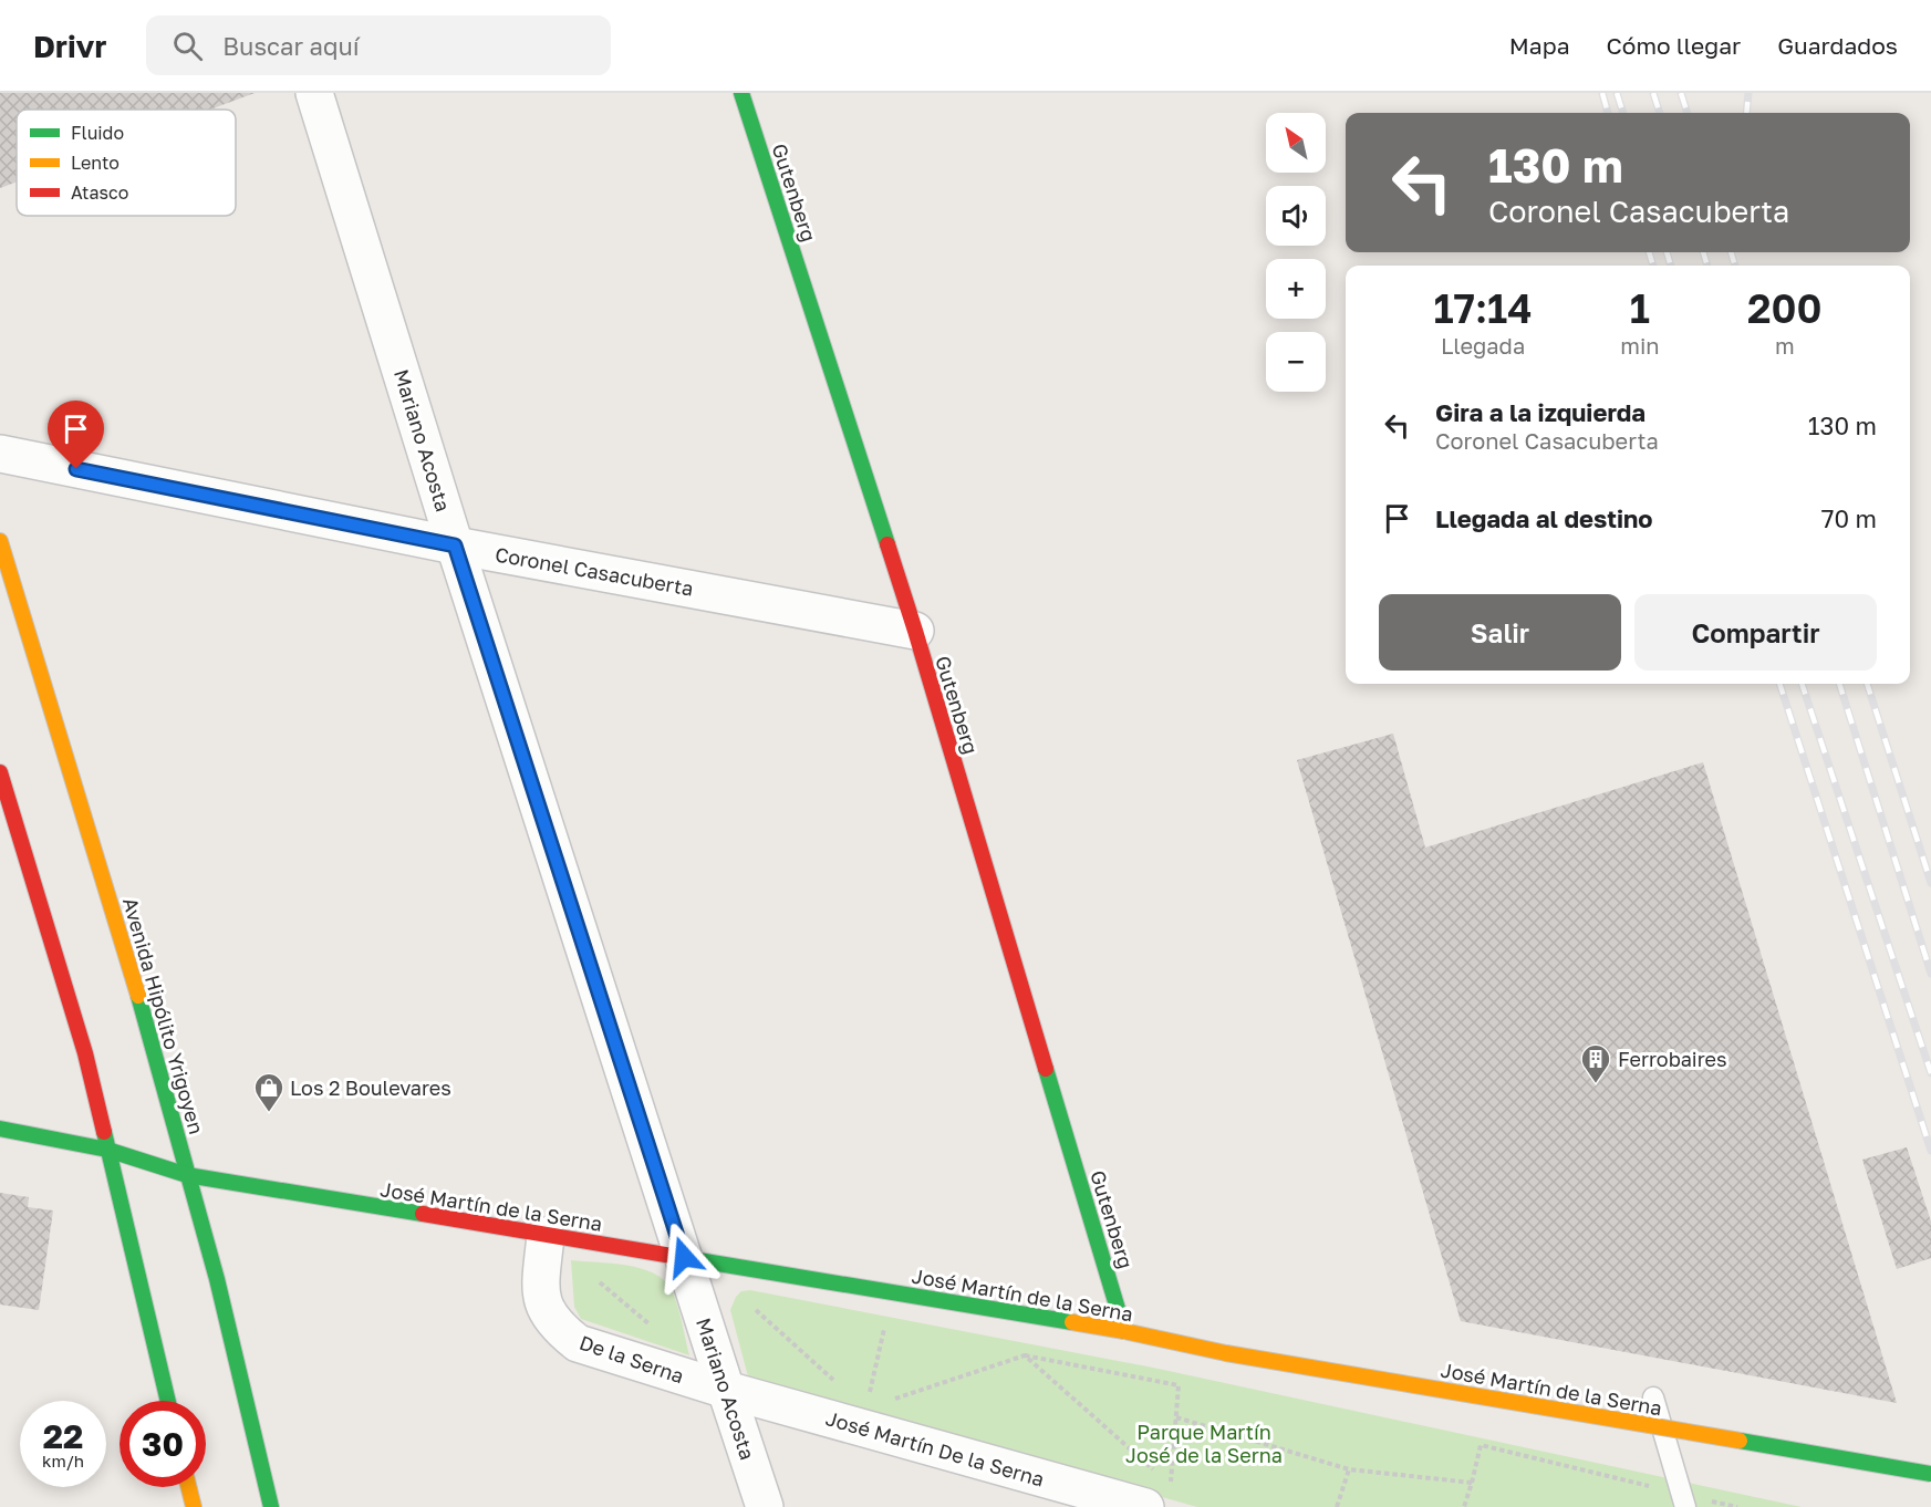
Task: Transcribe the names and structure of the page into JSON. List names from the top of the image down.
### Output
{
  "streets": {
    "street": [
      "Gutenberg",
      "Mariano Acosta",
      "Coronel Casacuberta",
      "Avenida Hipólito Yrigoyen",
      "José Martín de la Serna",
      "De la Serna",
      "José Martín De la Serna"
    ]
  },
  "crossings": [
    ["Gutenberg", "Coronel Casacuberta"],
    ["Gutenberg", "José Martín de la Serna"],
    ["Mariano Acosta", "Coronel Casacuberta"],
    ["Mariano Acosta", "José Martín de la Serna"],
    ["Mariano Acosta", "De la Serna"],
    ["Mariano Acosta", "José Martín De la Serna"],
    ["Avenida Hipólito Yrigoyen", "José Martín de la Serna"],
    ["José Martín de la Serna", "De la Serna"],
    ["De la Serna", "José Martín De la Serna"]
  ],
  "parks": ["Parque Martín José de la Serna"],
  "places": {
    "building": ["Ferrobaires"],
    "shop": ["Los 2 Boulevares"]
  },
  "legend": ["Fluido", "Lento", "Atasco"],
  "north": "top left",
  "page": {
    "header": "Drivr",
    "search": "Buscar aquí",
    "nav": ["Mapa", "Cómo llegar", "Guardados"],
    "map_buttons": ["+", "−"],
    "turn": ["130 m", "Coronel Casacuberta"],
    "eta": [
      "17:14",
      "Llegada",
      "1",
      "min",
      "200",
      "m"
    ],
    "list": [
      {
        "name": "Gira a la izquierda",
        "note": "Coronel Casacuberta",
        "value": "130 m"
      },
      {
        "name": "Llegada al destino",
        "value": "70 m"
      }
    ],
    "buttons": ["Salir", "Compartir"],
    "speed": "22 km/h",
    "limit": "30"
  }
}
